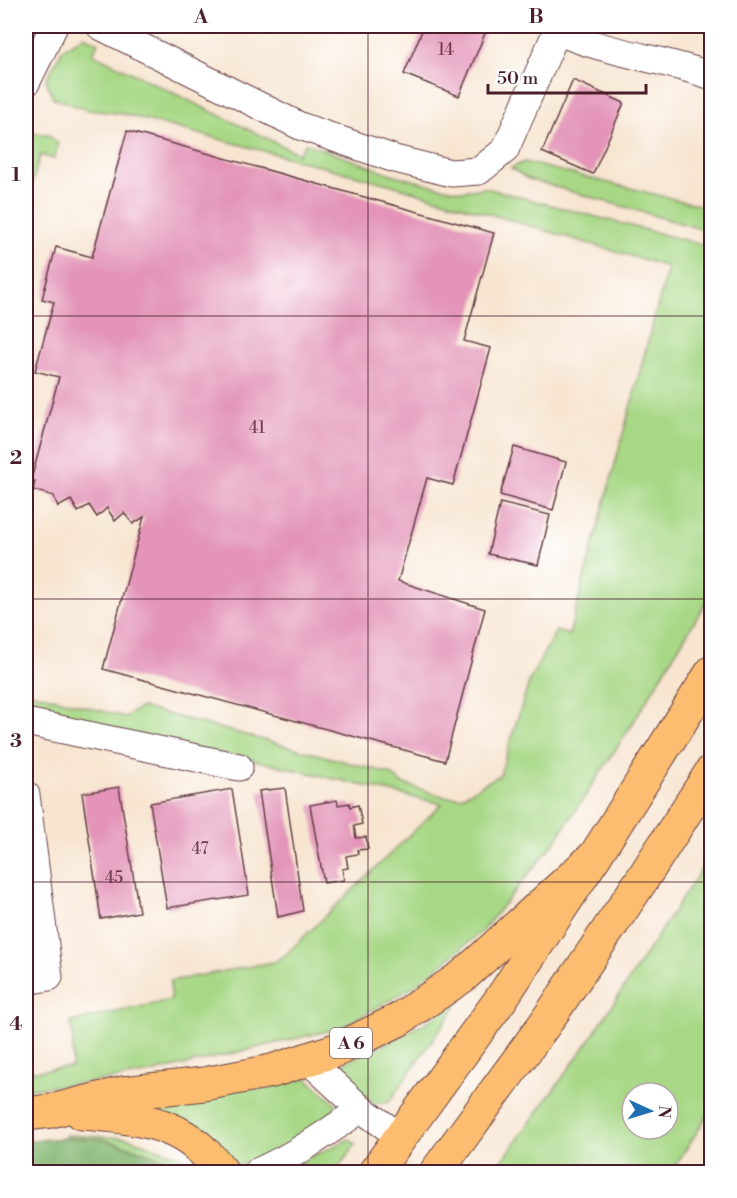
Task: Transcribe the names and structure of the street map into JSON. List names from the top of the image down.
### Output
{
  "streets": {
    "highway": ["A 6"]
  },
  "house_numbers": [
    "14",
    "41",
    "47",
    "45"
  ],
  "scale_bar": "50 m",
  "north": "right",
  "grid": {
    "columns": ["A", "B"],
    "rows": [
      "1",
      "2",
      "3",
      "4"
    ]
  }
}
